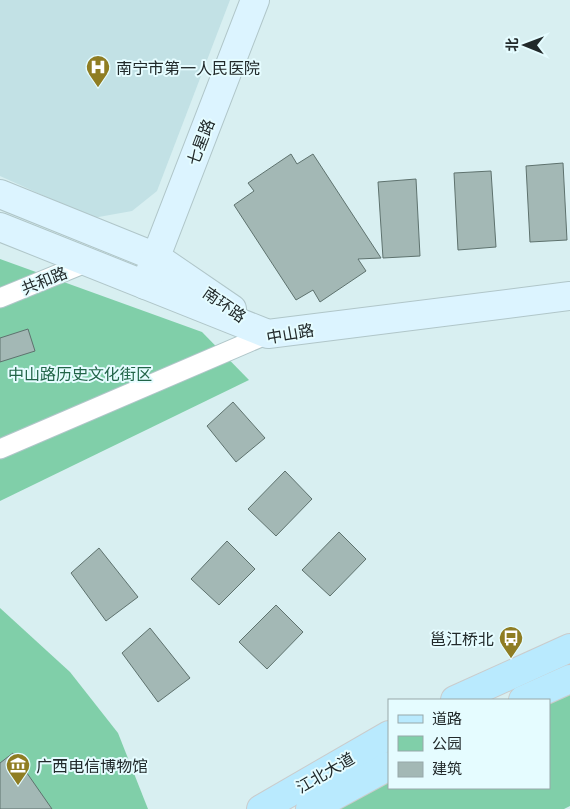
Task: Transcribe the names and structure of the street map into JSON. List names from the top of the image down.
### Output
{
  "streets": {
    "main road": [
      "七星路",
      "南环路",
      "中山路",
      "江北大道"
    ],
    "street": ["共和路"]
  },
  "crossings": [
    ["七星路", "南环路"],
    ["共和路", "南环路"],
    ["南环路", "中山路"]
  ],
  "parks": ["中山路历史文化街区"],
  "places": {
    "hospital": ["南宁市第一人民医院"],
    "bus stop": ["邕江桥北"],
    "museum": ["广西电信博物馆"]
  },
  "legend": ["道路", "公园", "建筑"],
  "north": "left"
}
